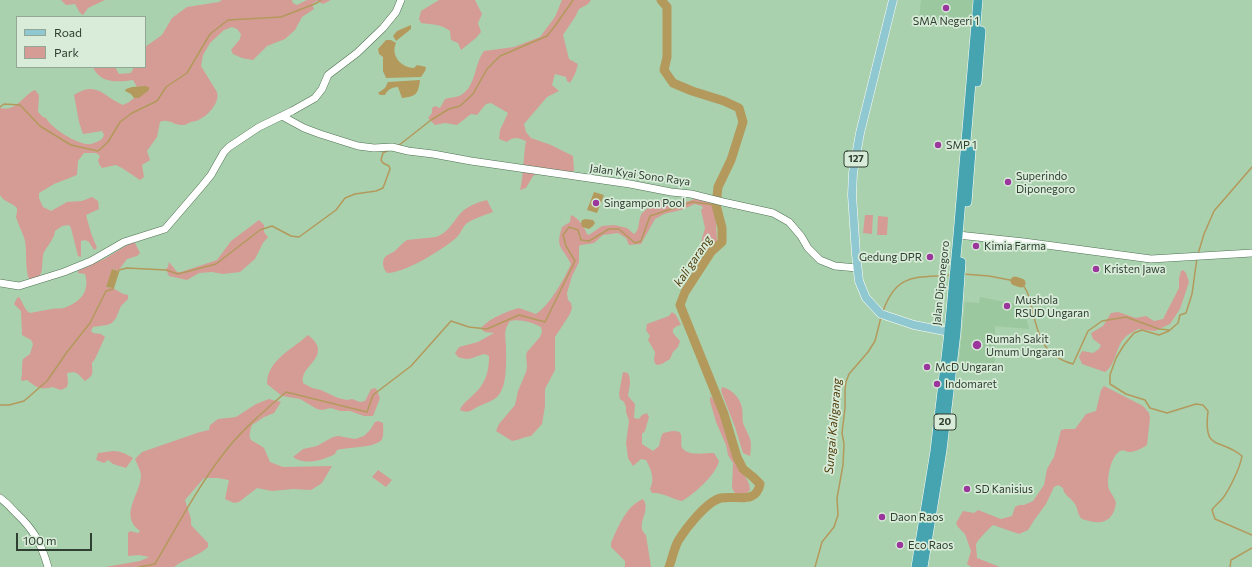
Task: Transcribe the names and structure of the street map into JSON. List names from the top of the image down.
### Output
{
  "streets": {
    "highway": ["Jalan Diponegoro", "20"],
    "main road": ["127"],
    "street": ["Jalan Kyai Sono Raya"]
  },
  "crossings": [
    ["127", "Jalan Kyai Sono Raya"],
    ["127", "Jalan Diponegoro"]
  ],
  "water": ["kali garang", "Sungai Kaligarang"],
  "places": [
    "SMA Negeri 1",
    "SMP 1",
    "Superindo Diponegoro",
    "Singampon Pool",
    "Kimia Farma",
    "Gedung DPR",
    "Kristen Jawa",
    "Mushola RSUD Ungaran",
    "Rumah Sakit Umum Ungaran",
    "McD Ungaran",
    "Indomaret",
    "SD Kanisius",
    "Daon Raos",
    "Eco Raos"
  ],
  "legend": ["Road", "Park"],
  "scale_bar": "100 m"
}
